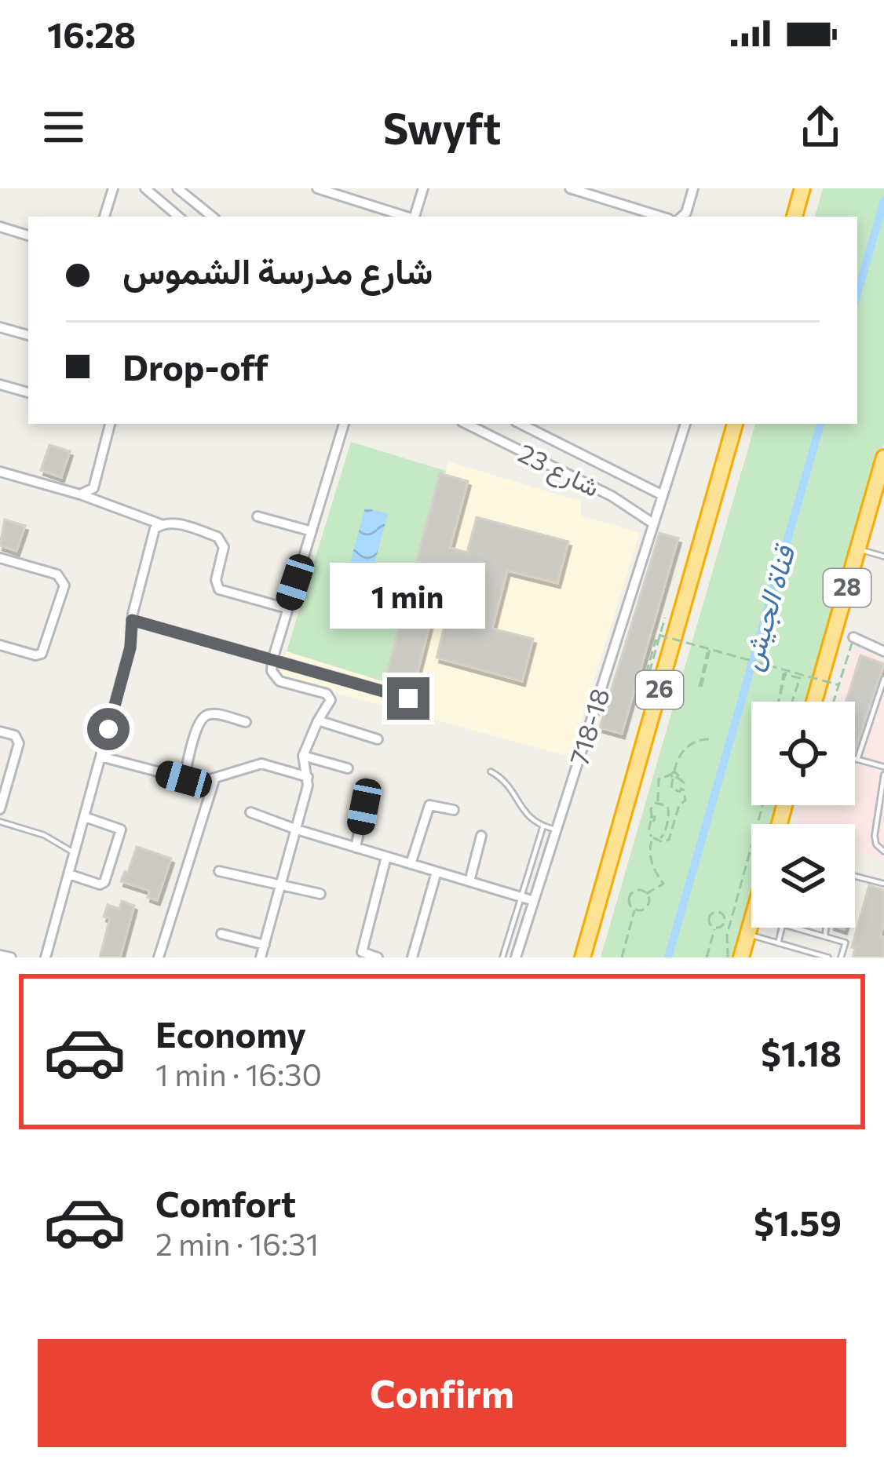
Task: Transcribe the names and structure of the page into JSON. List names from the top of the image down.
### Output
{
  "streets": {
    "highway": ["28", "26"],
    "street": ["شارع 23", "718-18"]
  },
  "crossings": [
    ["شارع 23", "718-18"]
  ],
  "water": ["قناة الجيش"],
  "page": {
    "status": "16:28",
    "header": "Swyft",
    "banner": ["شارع مدرسة الشموس", "Drop-off"],
    "bubble": "1 min",
    "list": [
      {
        "name": "Economy",
        "note": "1 min · 16:30",
        "value": "$1.18"
      },
      {
        "name": "Comfort",
        "note": "2 min · 16:31",
        "value": "$1.59"
      }
    ],
    "buttons": "Confirm"
  }
}
